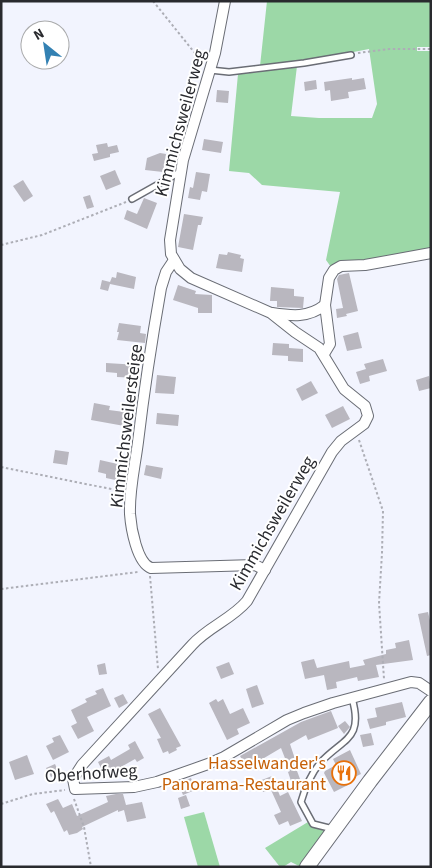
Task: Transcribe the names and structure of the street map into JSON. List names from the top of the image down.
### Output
{
  "streets": {
    "street": ["Kimmichsweilerweg", "Kimmichsweilersteige", "Oberhofweg"]
  },
  "crossings": [
    ["Kimmichsweilerweg", "Kimmichsweilersteige"],
    ["Kimmichsweilerweg", "Oberhofweg"]
  ],
  "places": {
    "restaurant": ["Hasselwander's Panorama-Restaurant"]
  },
  "north": "top left"
}
